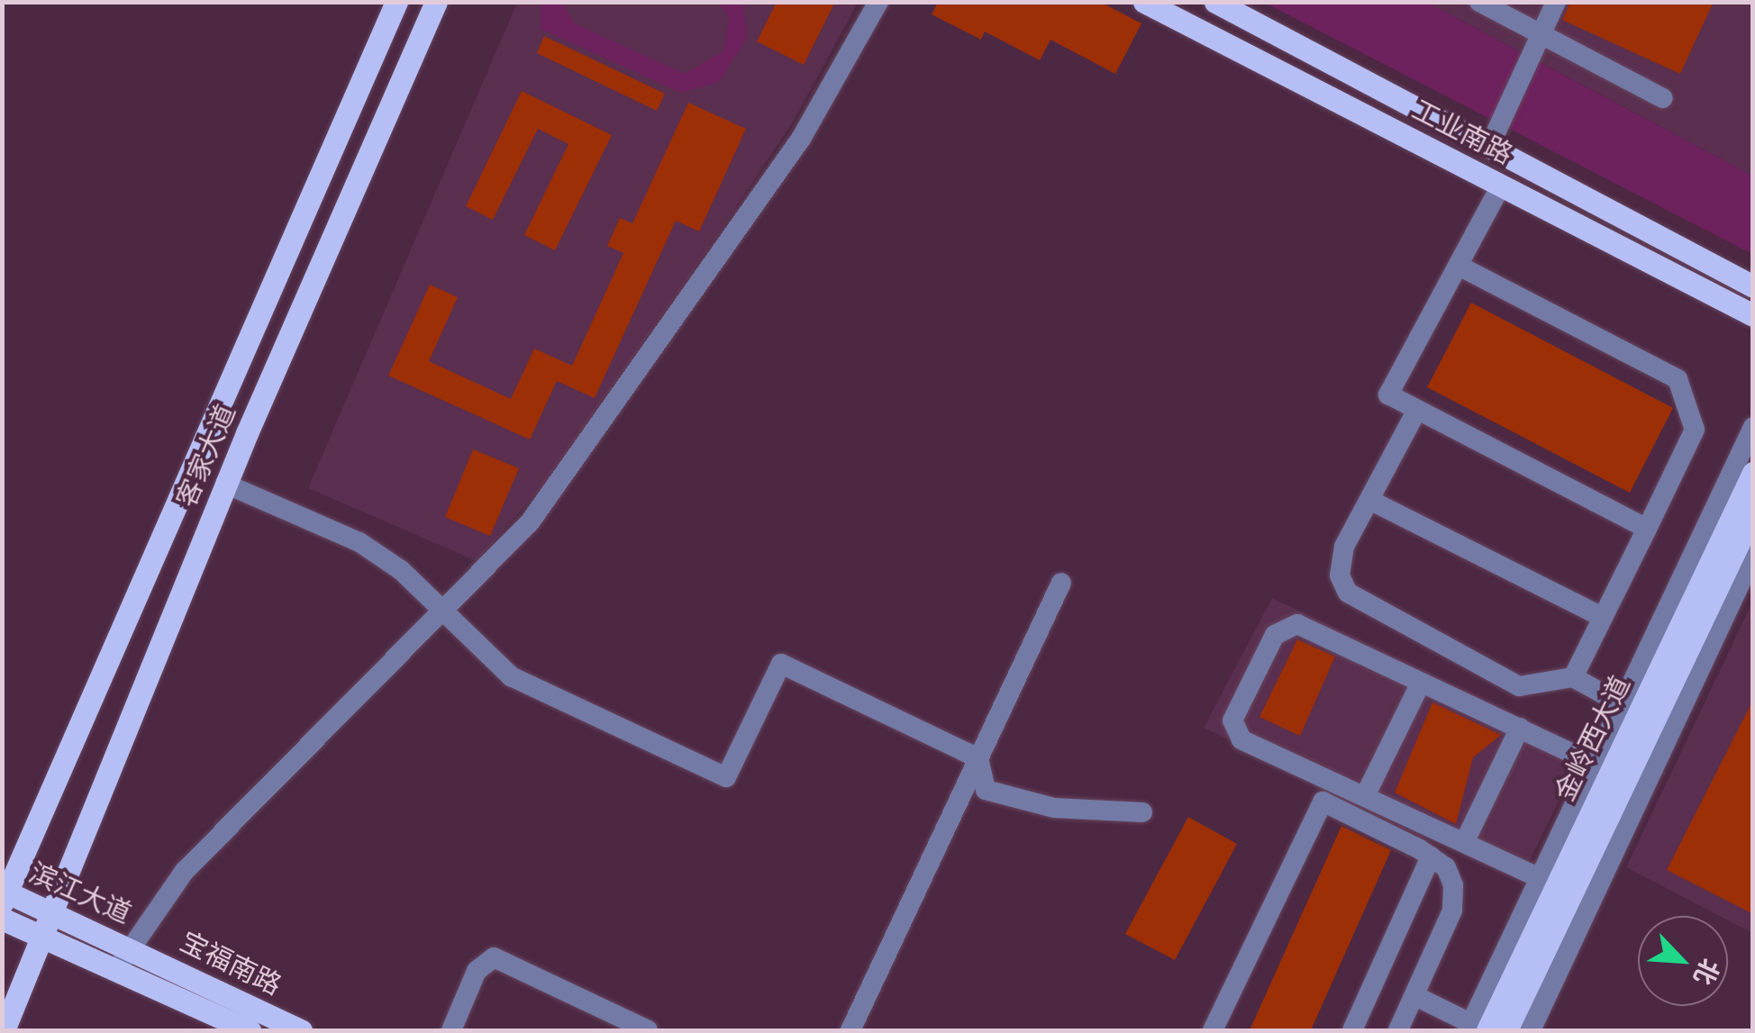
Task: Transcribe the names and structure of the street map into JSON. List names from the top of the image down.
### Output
{
  "streets": {
    "main road": [
      "工业南路",
      "客家大道",
      "金岭西大道",
      "滨江大道",
      "宝福南路"
    ]
  },
  "crossings": [
    ["客家大道", "滨江大道"],
    ["客家大道", "宝福南路"],
    ["滨江大道", "宝福南路"]
  ],
  "north": "bottom right"
}
